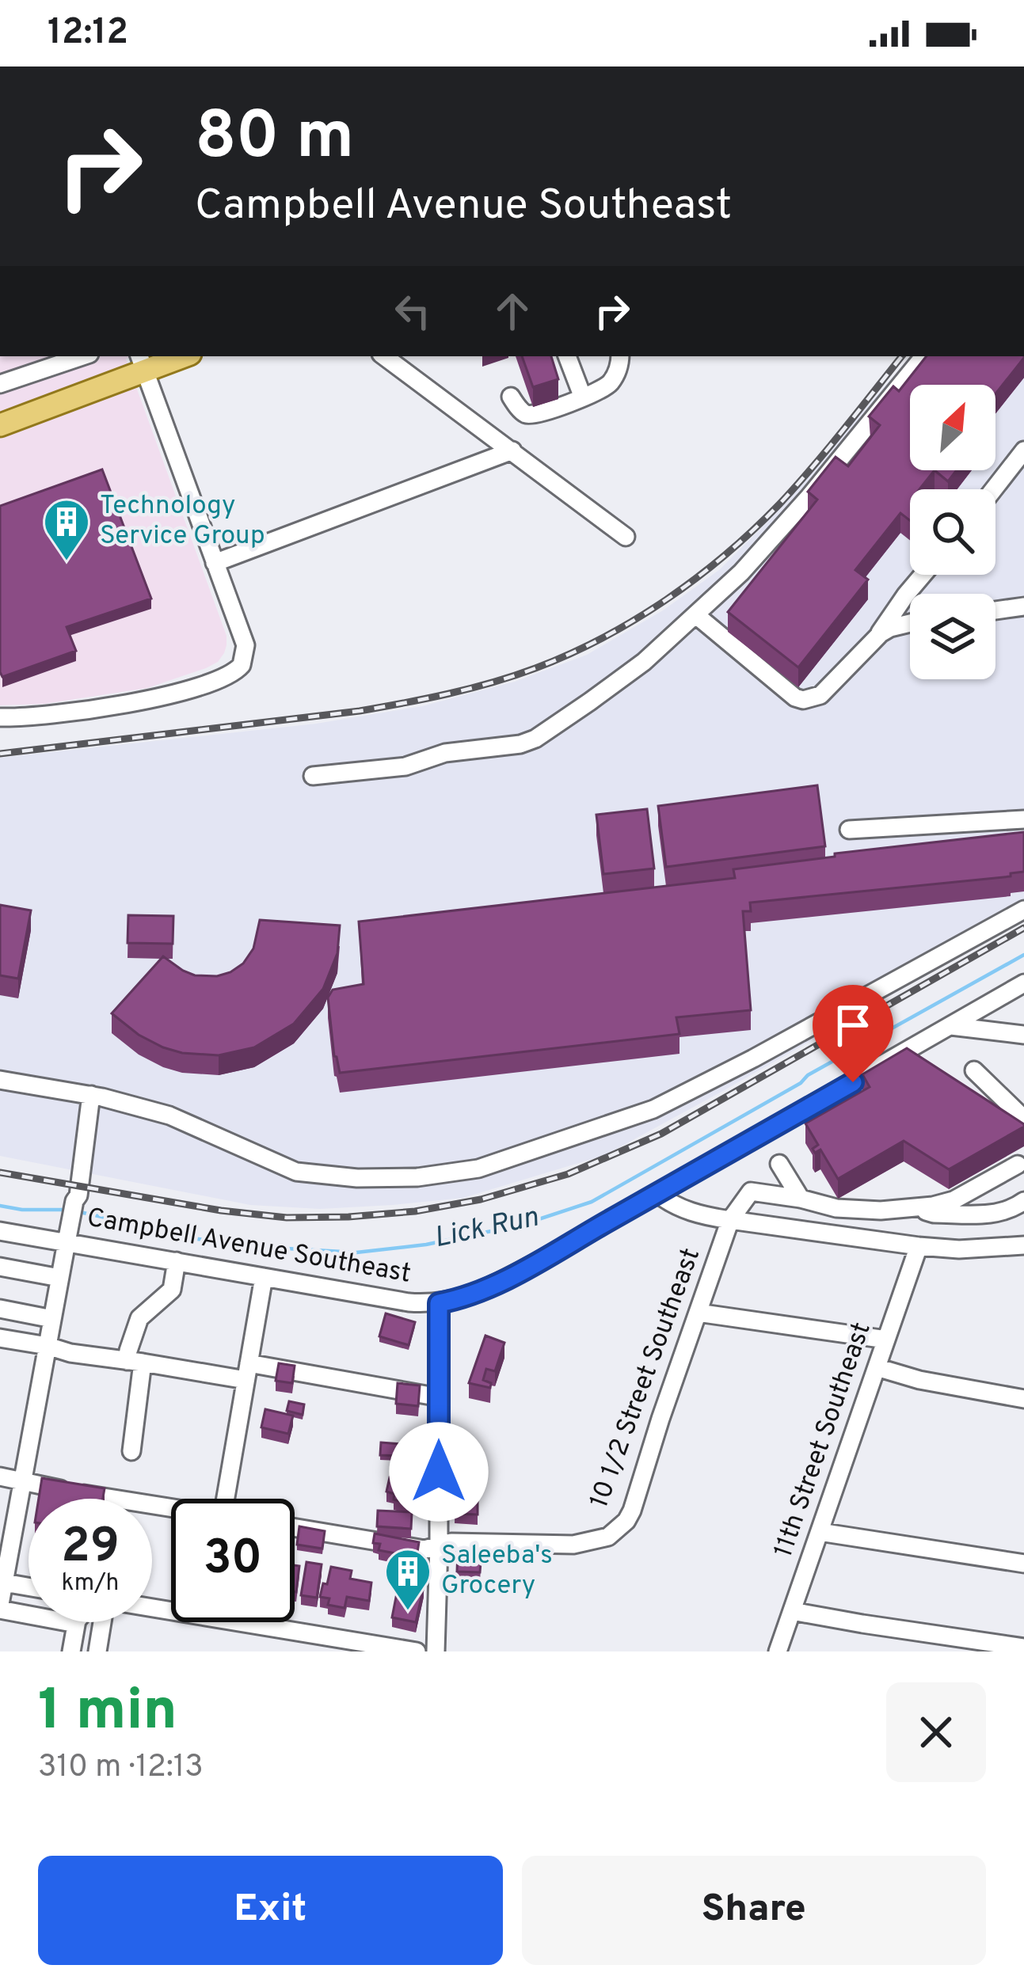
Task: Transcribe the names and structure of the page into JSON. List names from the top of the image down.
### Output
{
  "streets": {
    "street": ["Campbell Avenue Southeast", "10 1/2 Street Southeast", "11th Street Southeast"]
  },
  "water": ["Lick Run"],
  "places": {
    "building": ["Technology Service Group", "Saleeba's Grocery"]
  },
  "north": "top right",
  "page": {
    "status": "12:12",
    "turn": ["80 m", "Campbell Avenue Southeast"],
    "speed": "29 km/h",
    "limit": "30",
    "heading": ["1 min", "310 m · 12:13"],
    "buttons": ["Exit", "Share"]
  }
}
